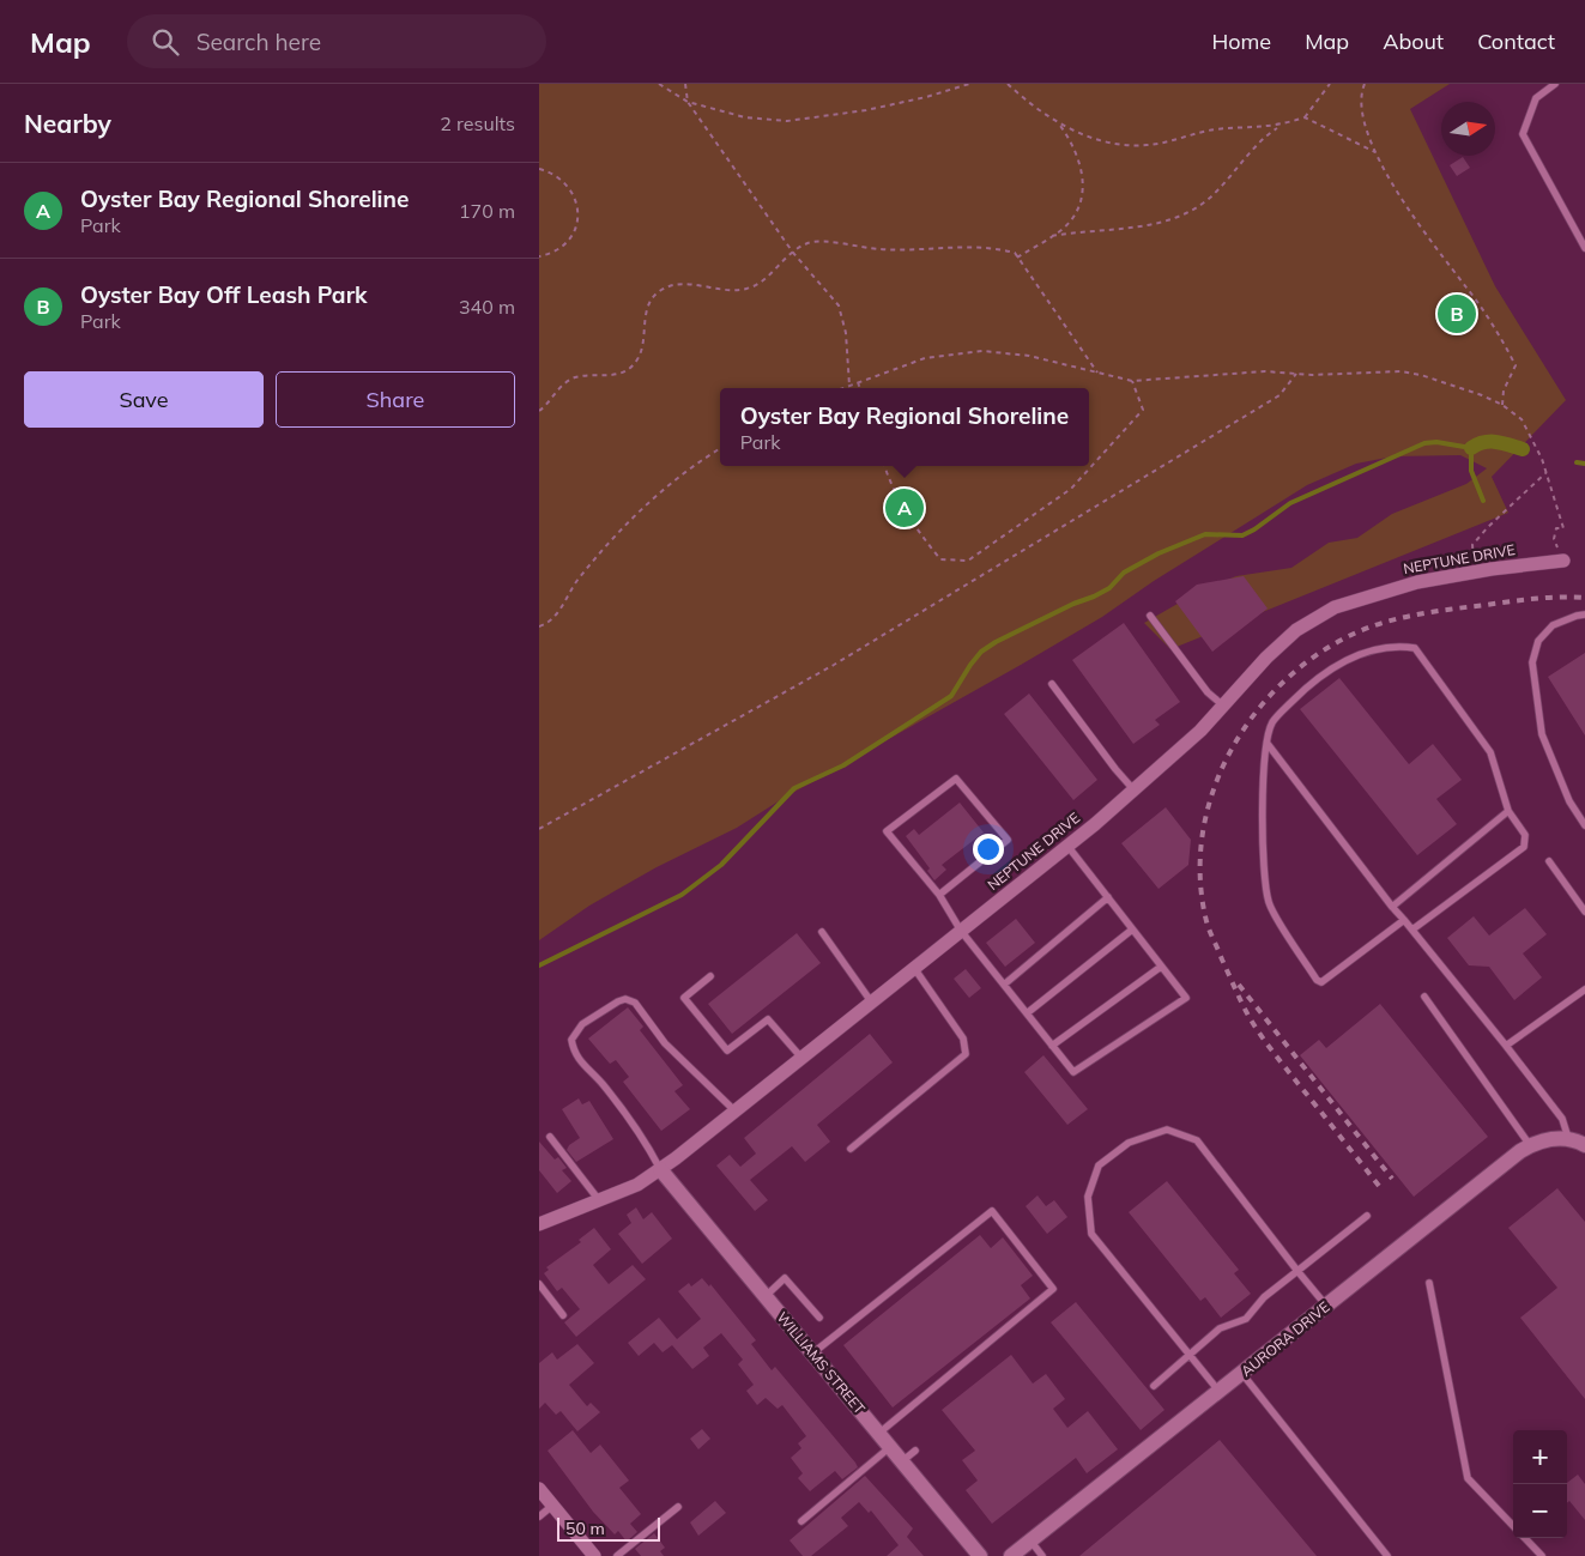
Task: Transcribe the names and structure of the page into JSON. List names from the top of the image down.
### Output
{
  "streets": {
    "street": ["NEPTUNE DRIVE", "AURORA DRIVE", "WILLIAMS STREET"]
  },
  "crossings": [
    ["NEPTUNE DRIVE", "WILLIAMS STREET"]
  ],
  "scale_bar": "50 m",
  "north": "right",
  "page": {
    "header": "Map",
    "search": "Search here",
    "nav": [
      "Home",
      "Map",
      "About",
      "Contact"
    ],
    "heading": ["Nearby", "2 results"],
    "list": [
      {
        "mark": "A",
        "name": "Oyster Bay Regional Shoreline",
        "note": "Park",
        "value": "170 m"
      },
      {
        "mark": "B",
        "name": "Oyster Bay Off Leash Park",
        "note": "Park",
        "value": "340 m"
      }
    ],
    "pins": ["B", "A"],
    "buttons": ["Save", "Share"],
    "popup": ["Oyster Bay Regional Shoreline", "Park"],
    "map_buttons": ["+", "−"],
    "scale": "50 m"
  }
}
